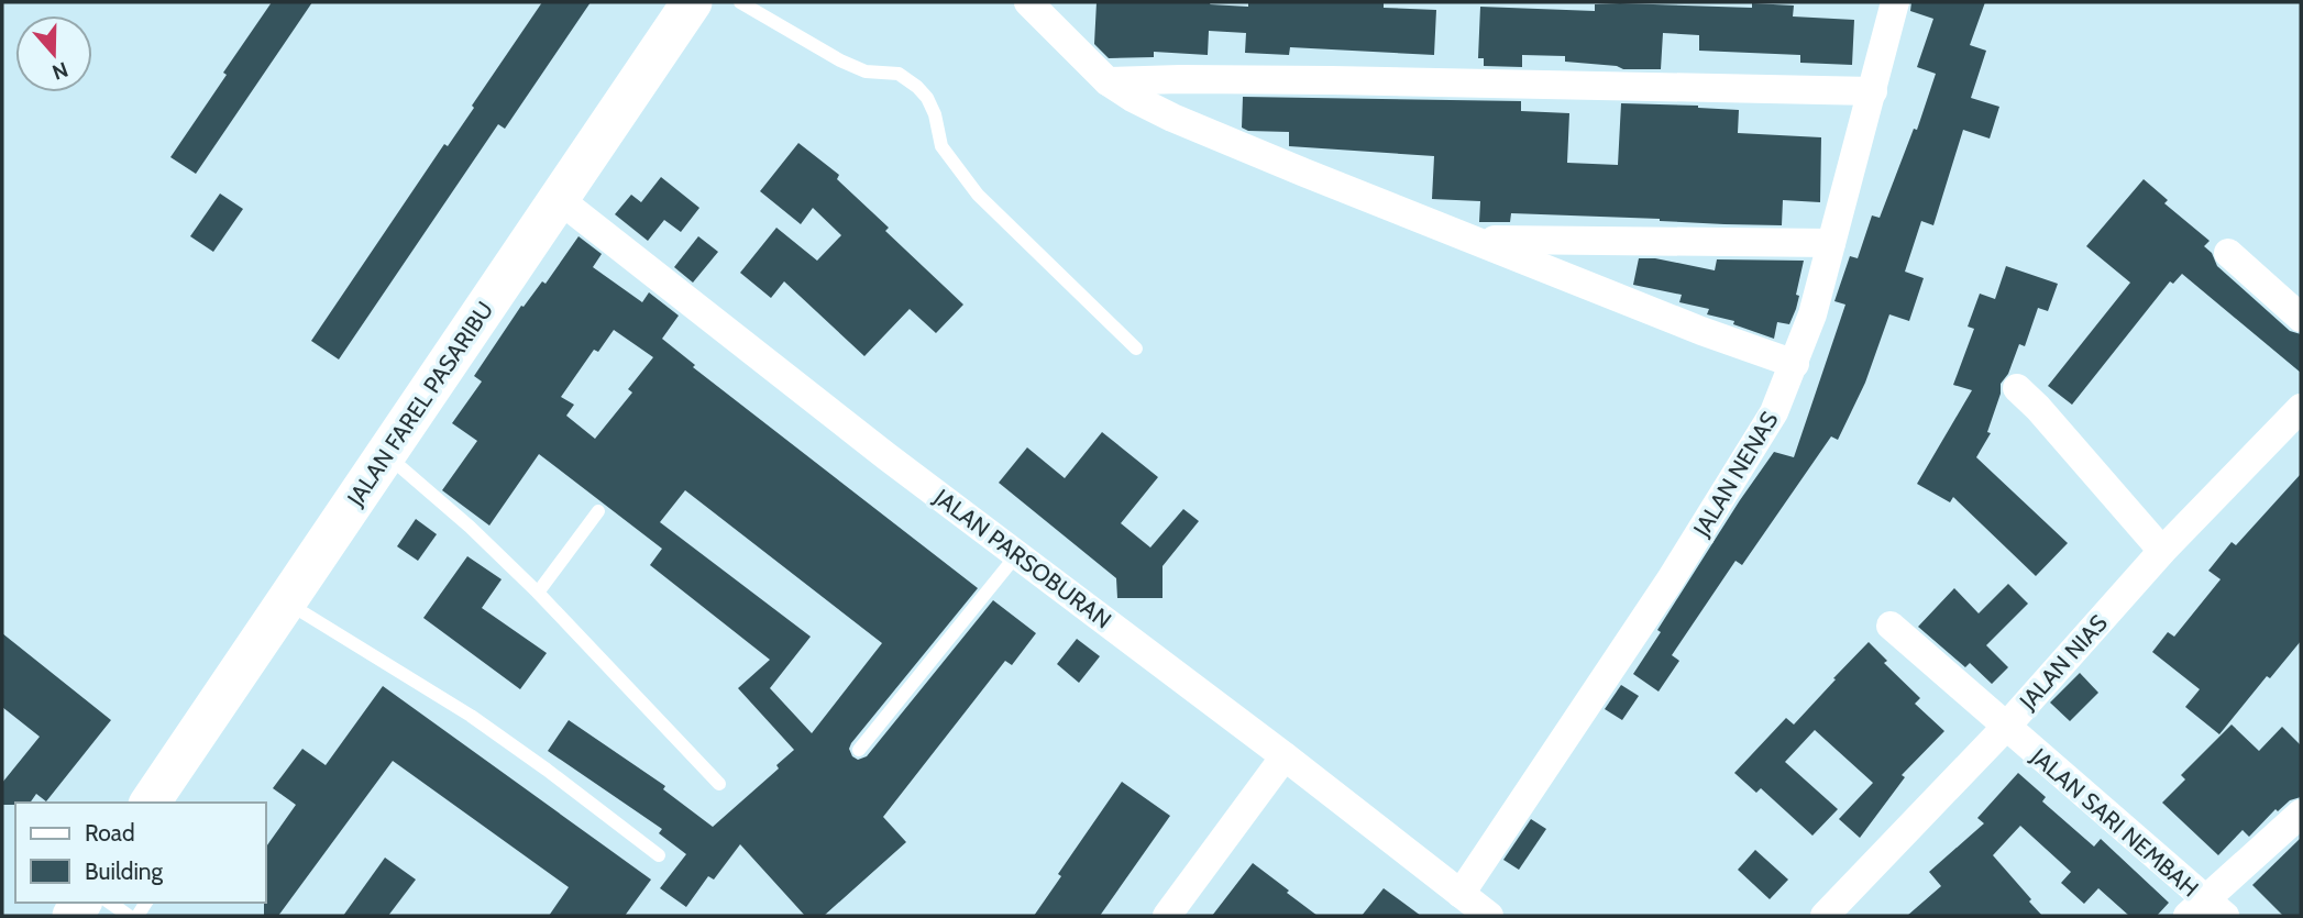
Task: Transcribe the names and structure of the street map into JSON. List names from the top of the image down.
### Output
{
  "streets": {
    "street": [
      "JALAN FAREL PASARIBU",
      "JALAN NENAS",
      "JALAN PARSOBURAN",
      "JALAN NIAS",
      "JALAN SARI NEMBAH"
    ]
  },
  "crossings": [
    ["JALAN FAREL PASARIBU", "JALAN PARSOBURAN"],
    ["JALAN NENAS", "JALAN PARSOBURAN"],
    ["JALAN NIAS", "JALAN SARI NEMBAH"]
  ],
  "legend": ["Road", "Building"],
  "north": "bottom"
}
